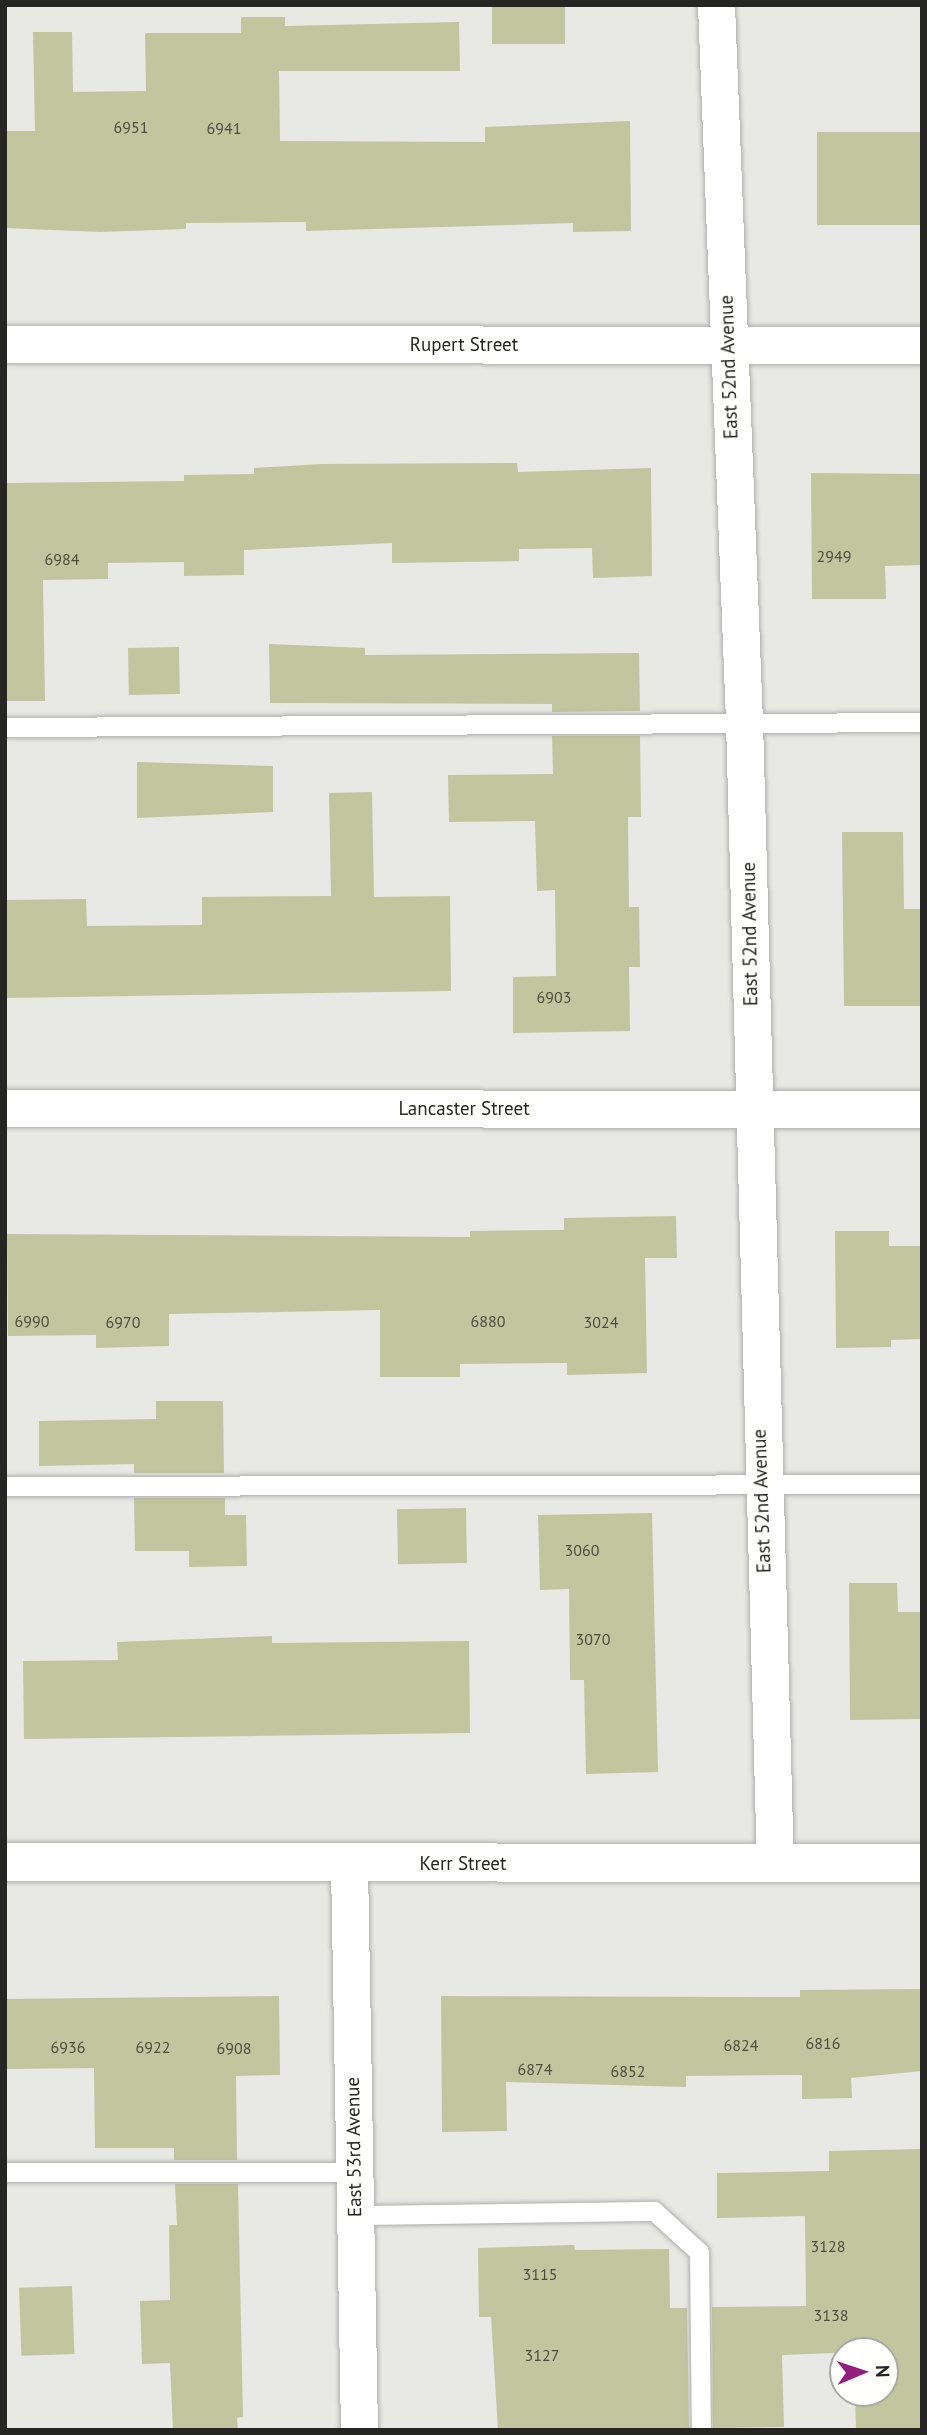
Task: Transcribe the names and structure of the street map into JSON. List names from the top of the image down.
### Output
{
  "streets": {
    "street": [
      "Rupert Street",
      "East 52nd Avenue",
      "Lancaster Street",
      "Kerr Street",
      "East 53rd Avenue"
    ]
  },
  "crossings": [
    ["Rupert Street", "East 52nd Avenue"],
    ["East 52nd Avenue", "Lancaster Street"],
    ["East 52nd Avenue", "Kerr Street"],
    ["Kerr Street", "East 53rd Avenue"]
  ],
  "house_numbers": [
    "6951",
    "6941",
    "2949",
    "6984",
    "6903",
    "6990",
    "6880",
    "6970",
    "3024",
    "3060",
    "3070",
    "6816",
    "6824",
    "6936",
    "6922",
    "6908",
    "6874",
    "6852",
    "3128",
    "3115",
    "3138",
    "3127"
  ],
  "north": "right"
}
